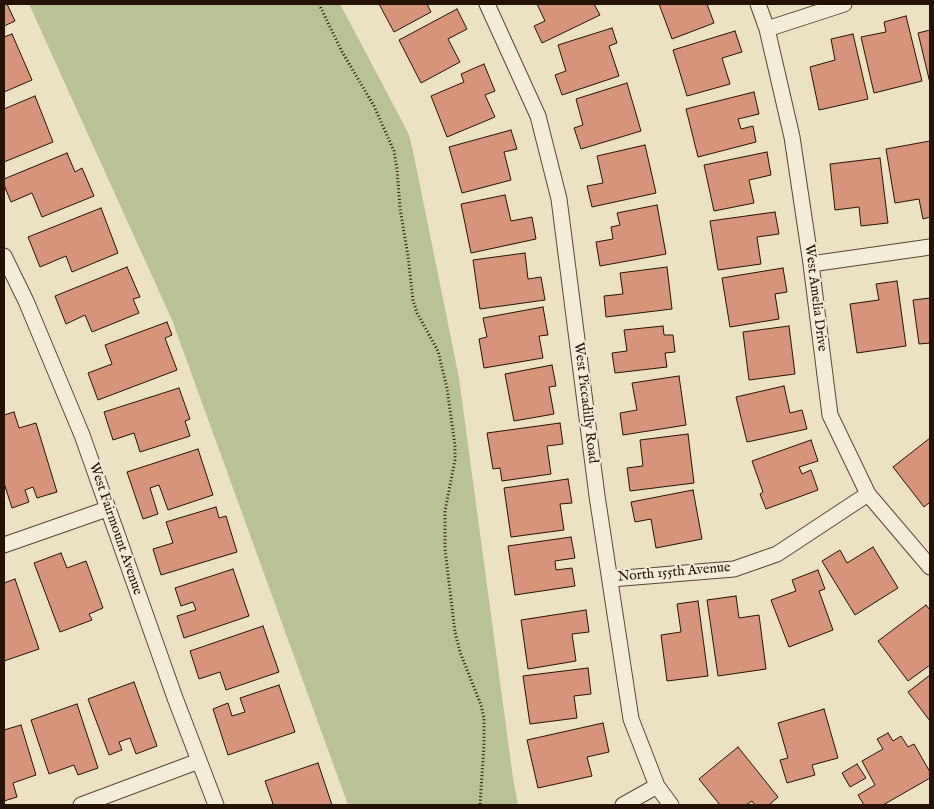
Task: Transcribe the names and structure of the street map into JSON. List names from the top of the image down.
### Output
{
  "streets": {
    "street": [
      "West Amelia Drive",
      "West Piccadilly Road",
      "West Fairmount Avenue",
      "North 155th Avenue"
    ]
  },
  "crossings": [
    ["West Amelia Drive", "North 155th Avenue"],
    ["West Piccadilly Road", "North 155th Avenue"]
  ]
}
